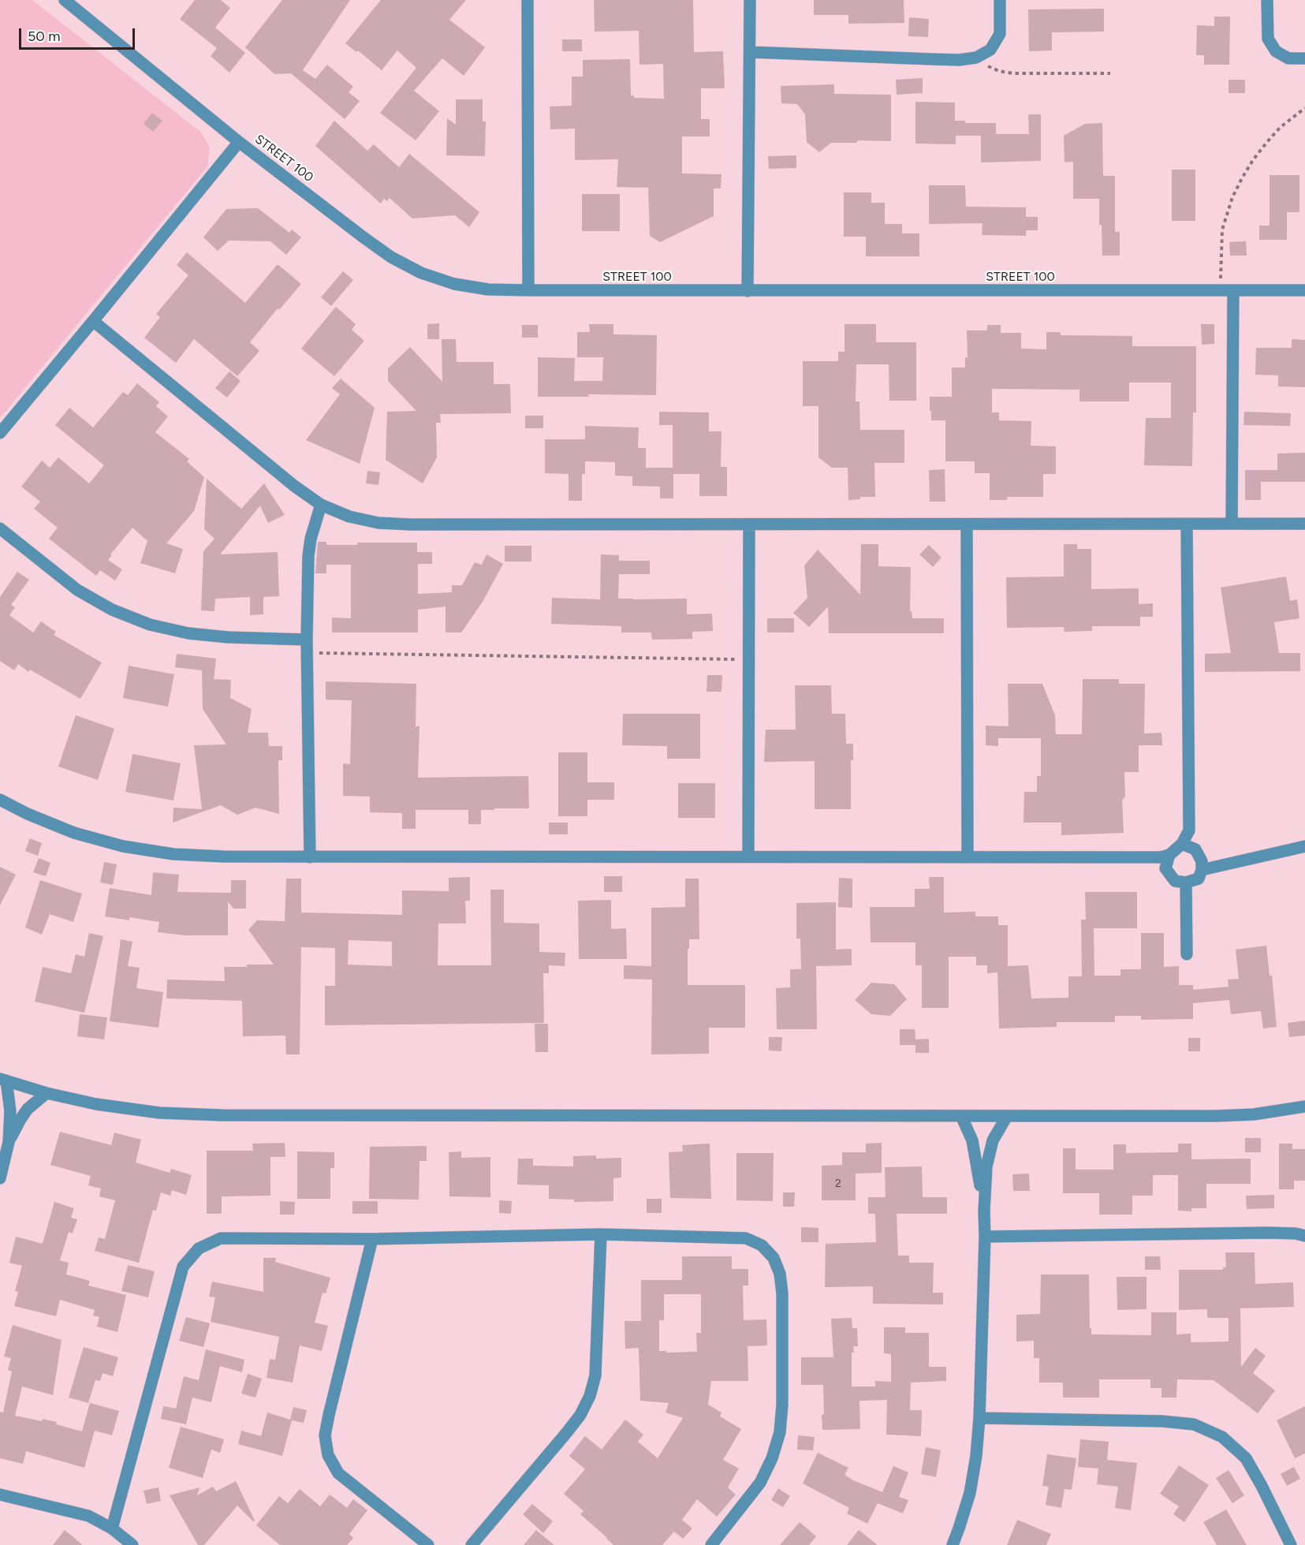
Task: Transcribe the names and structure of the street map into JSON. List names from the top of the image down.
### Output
{
  "streets": {
    "street": ["STREET 100"]
  },
  "house_numbers": ["2"],
  "scale_bar": "50 m"
}
